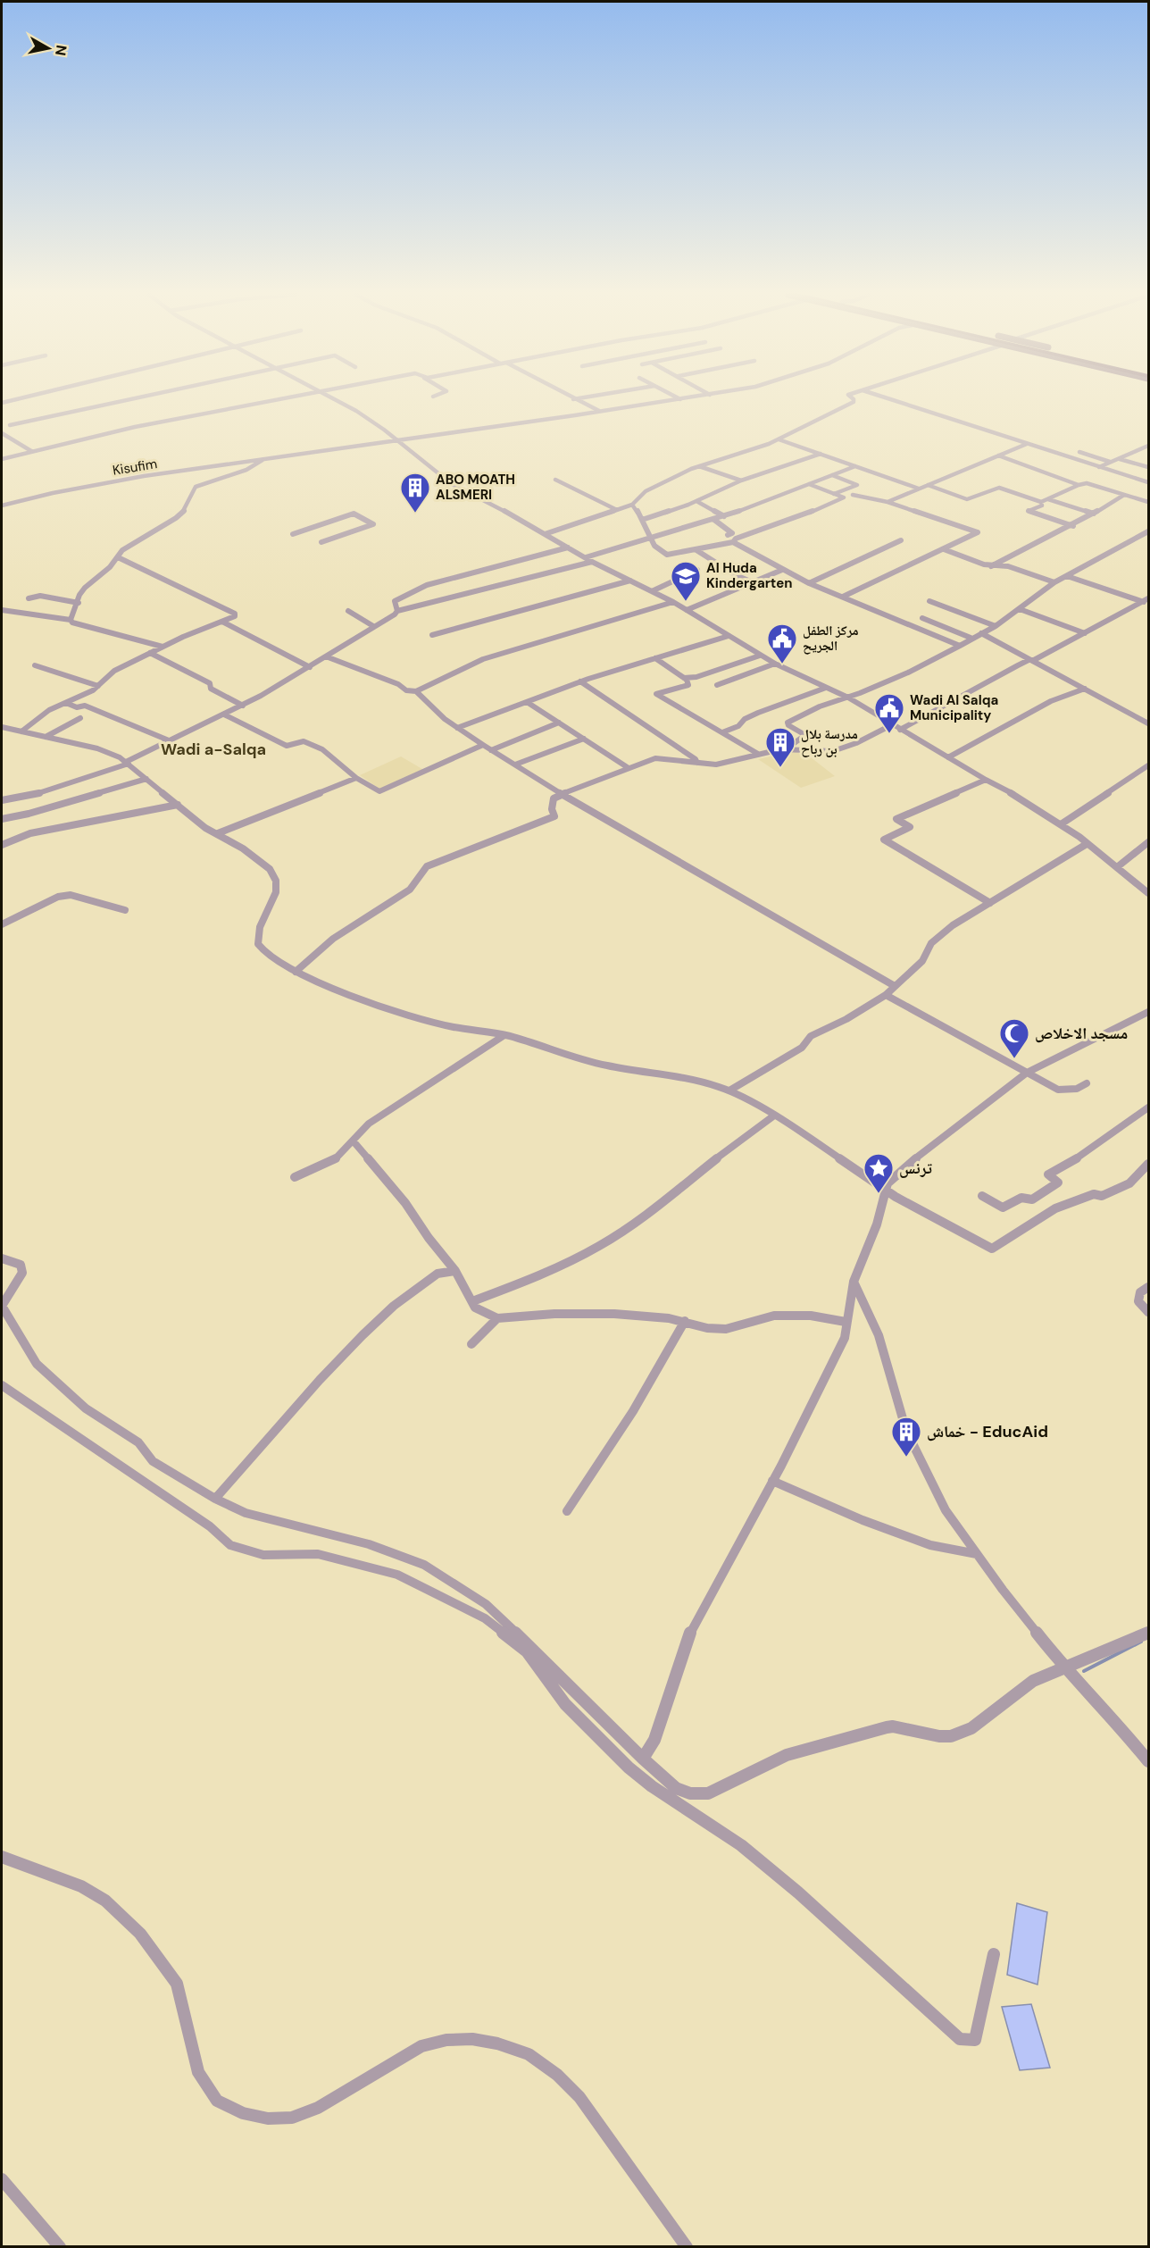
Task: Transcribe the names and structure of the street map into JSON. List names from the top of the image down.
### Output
{
  "streets": {
    "street": ["Kisufim"]
  },
  "districts": ["Wadi a-Salqa"],
  "places": {
    "building": ["ABO MOATH ALSMERI", "مدرسة بلال بن رباح", "خماش - EducAid"],
    "school or university": ["Al Huda Kindergarten"],
    "public building": ["مركز الطفل الجريح", "Wadi Al Salqa Municipality"],
    "mosque": ["مسجد الاخلاص"],
    "place": ["ترنس"]
  },
  "north": "right"
}
